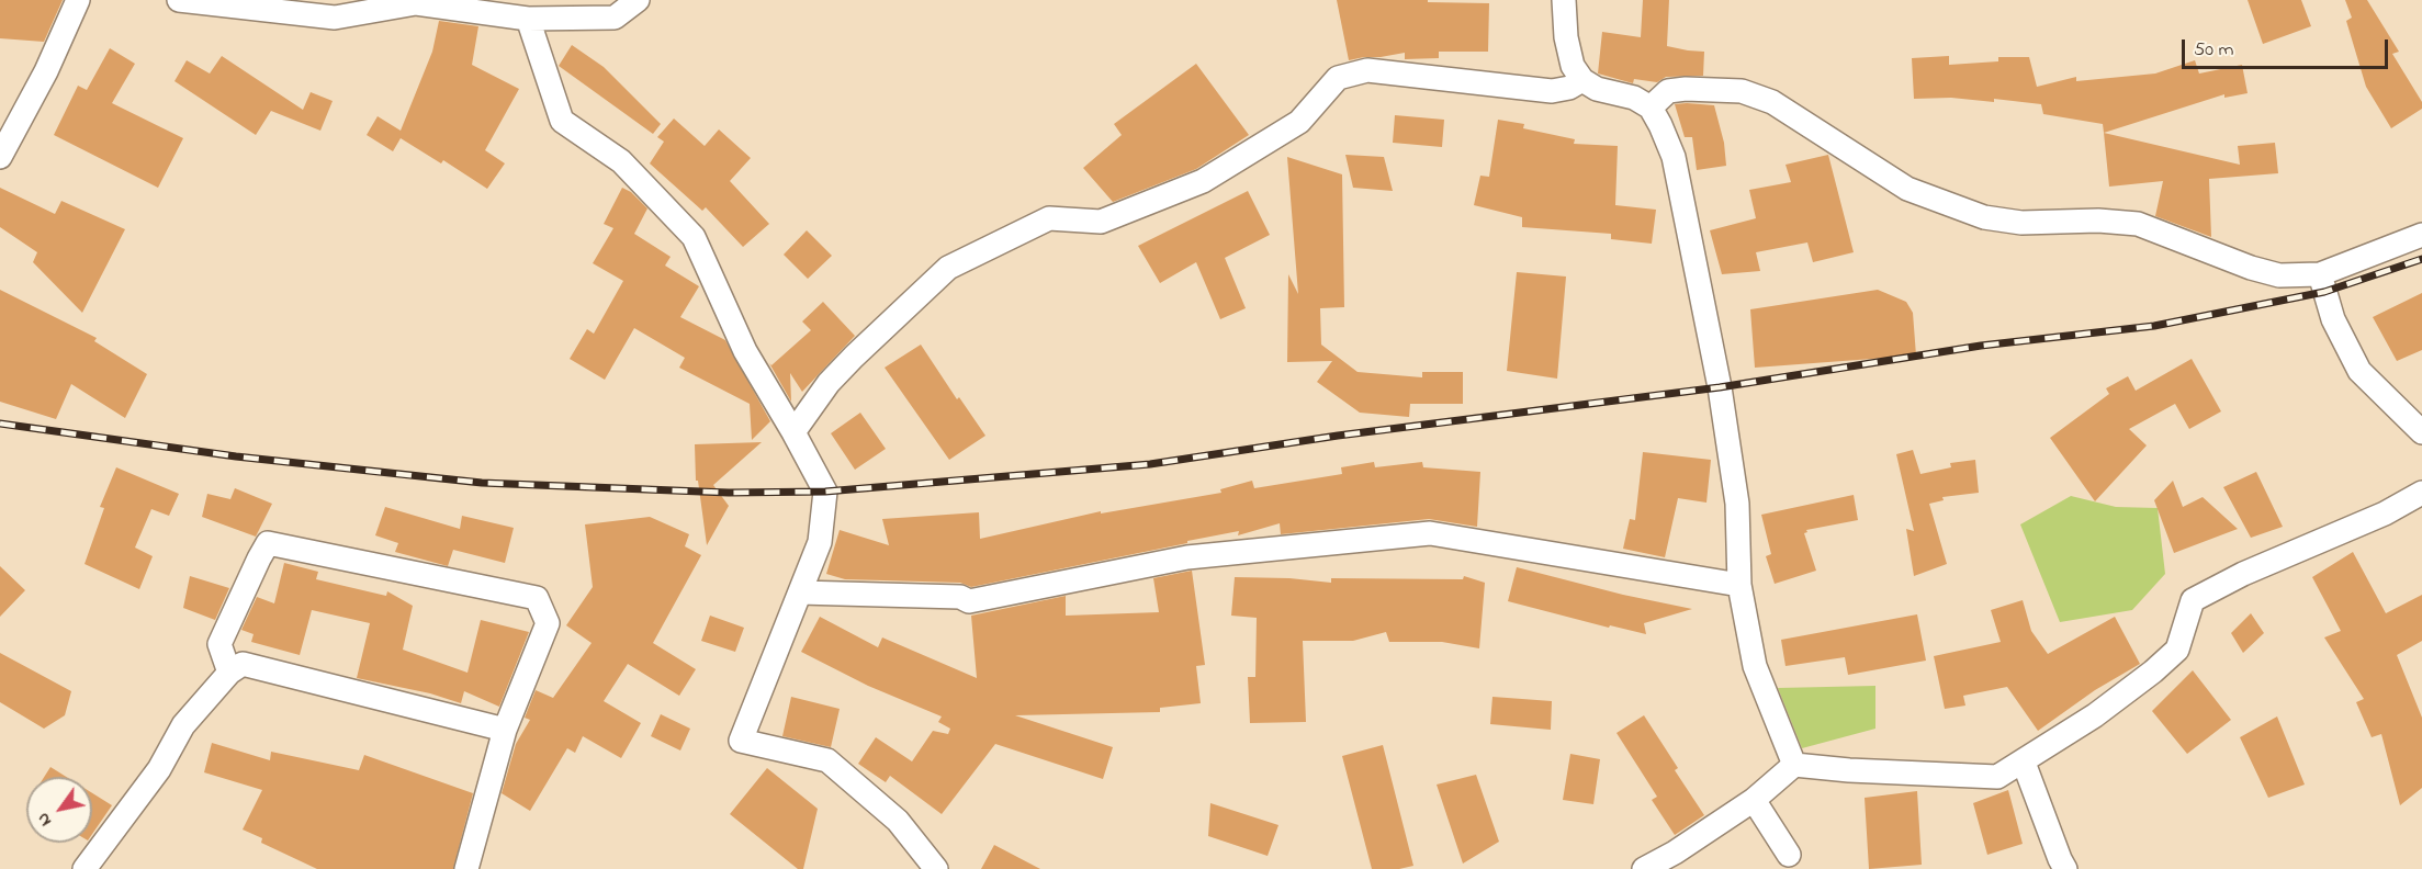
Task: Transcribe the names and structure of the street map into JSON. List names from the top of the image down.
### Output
{
  "scale_bar": "50 m",
  "north": "bottom left"
}
